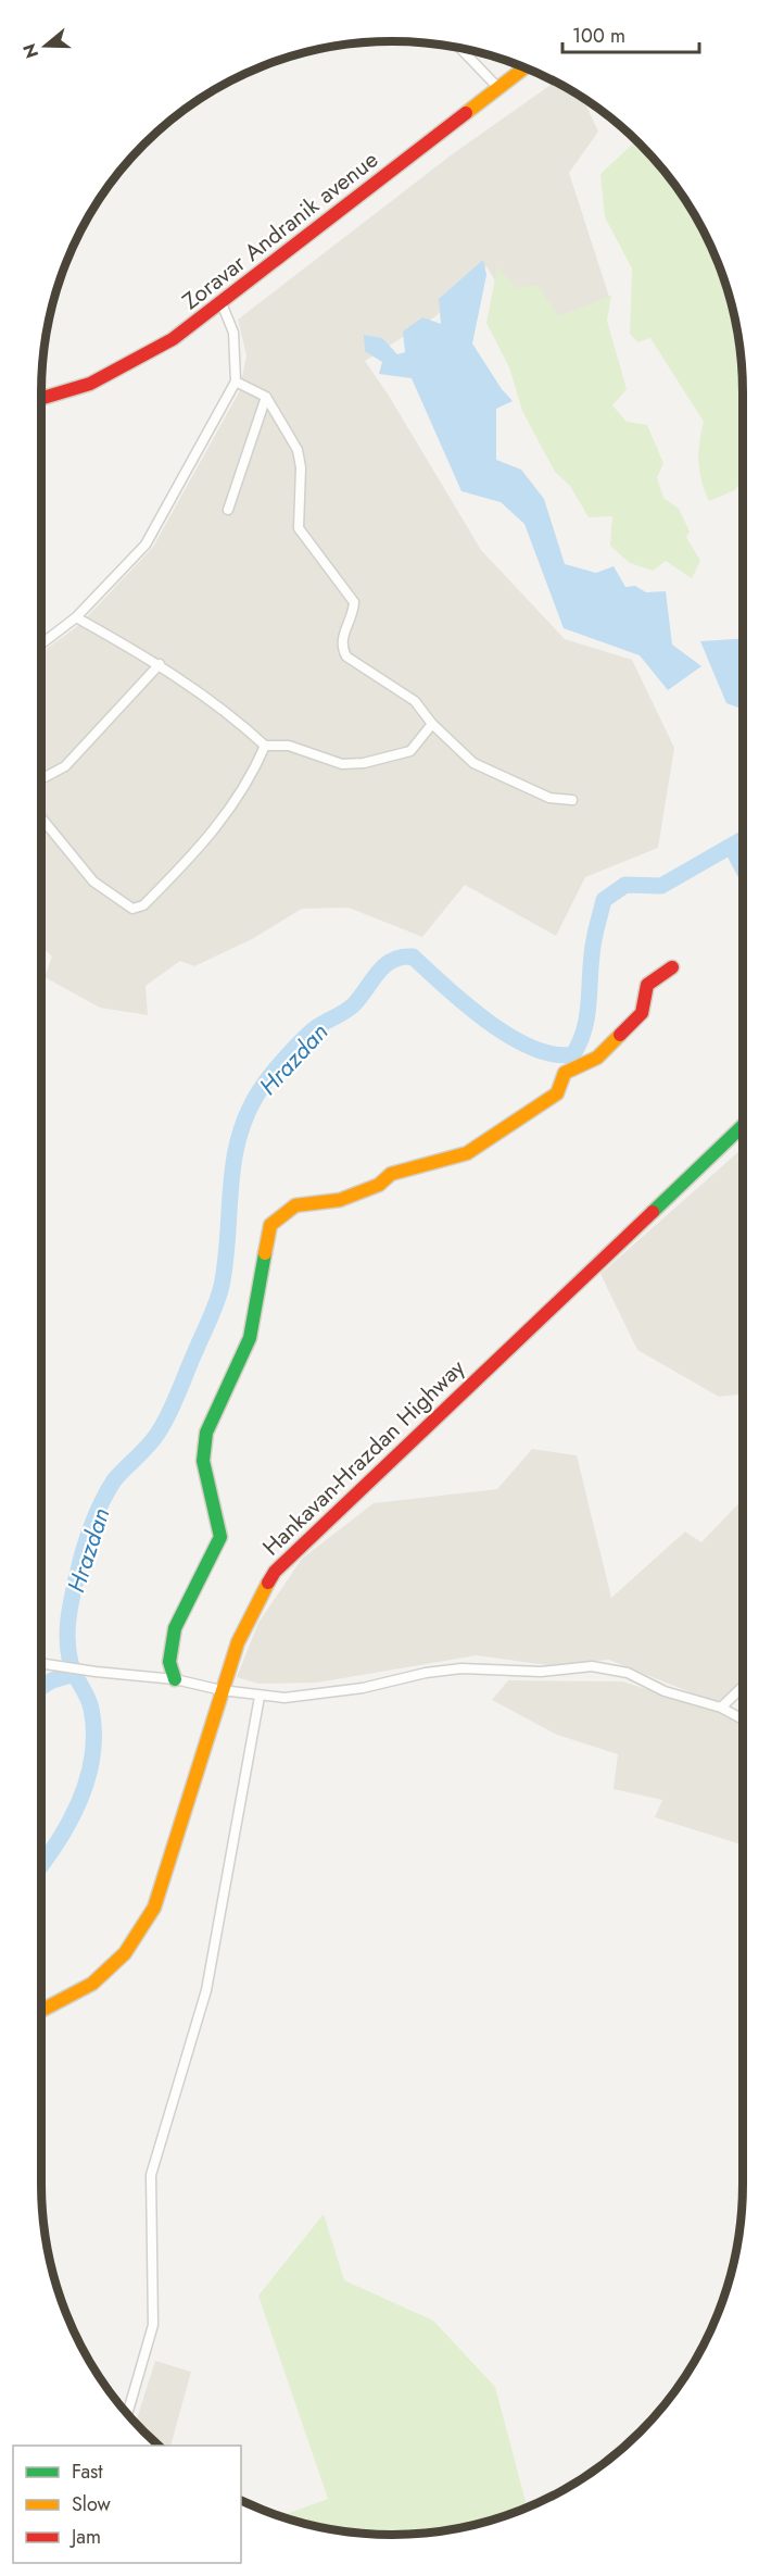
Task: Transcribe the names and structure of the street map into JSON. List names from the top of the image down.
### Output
{
  "streets": {
    "main road": ["Zoravar Andranik avenue", "Hankavan-Hrazdan Highway"]
  },
  "water": ["Hrazdan"],
  "legend": ["Fast", "Slow", "Jam"],
  "scale_bar": "100 m",
  "north": "left"
}
